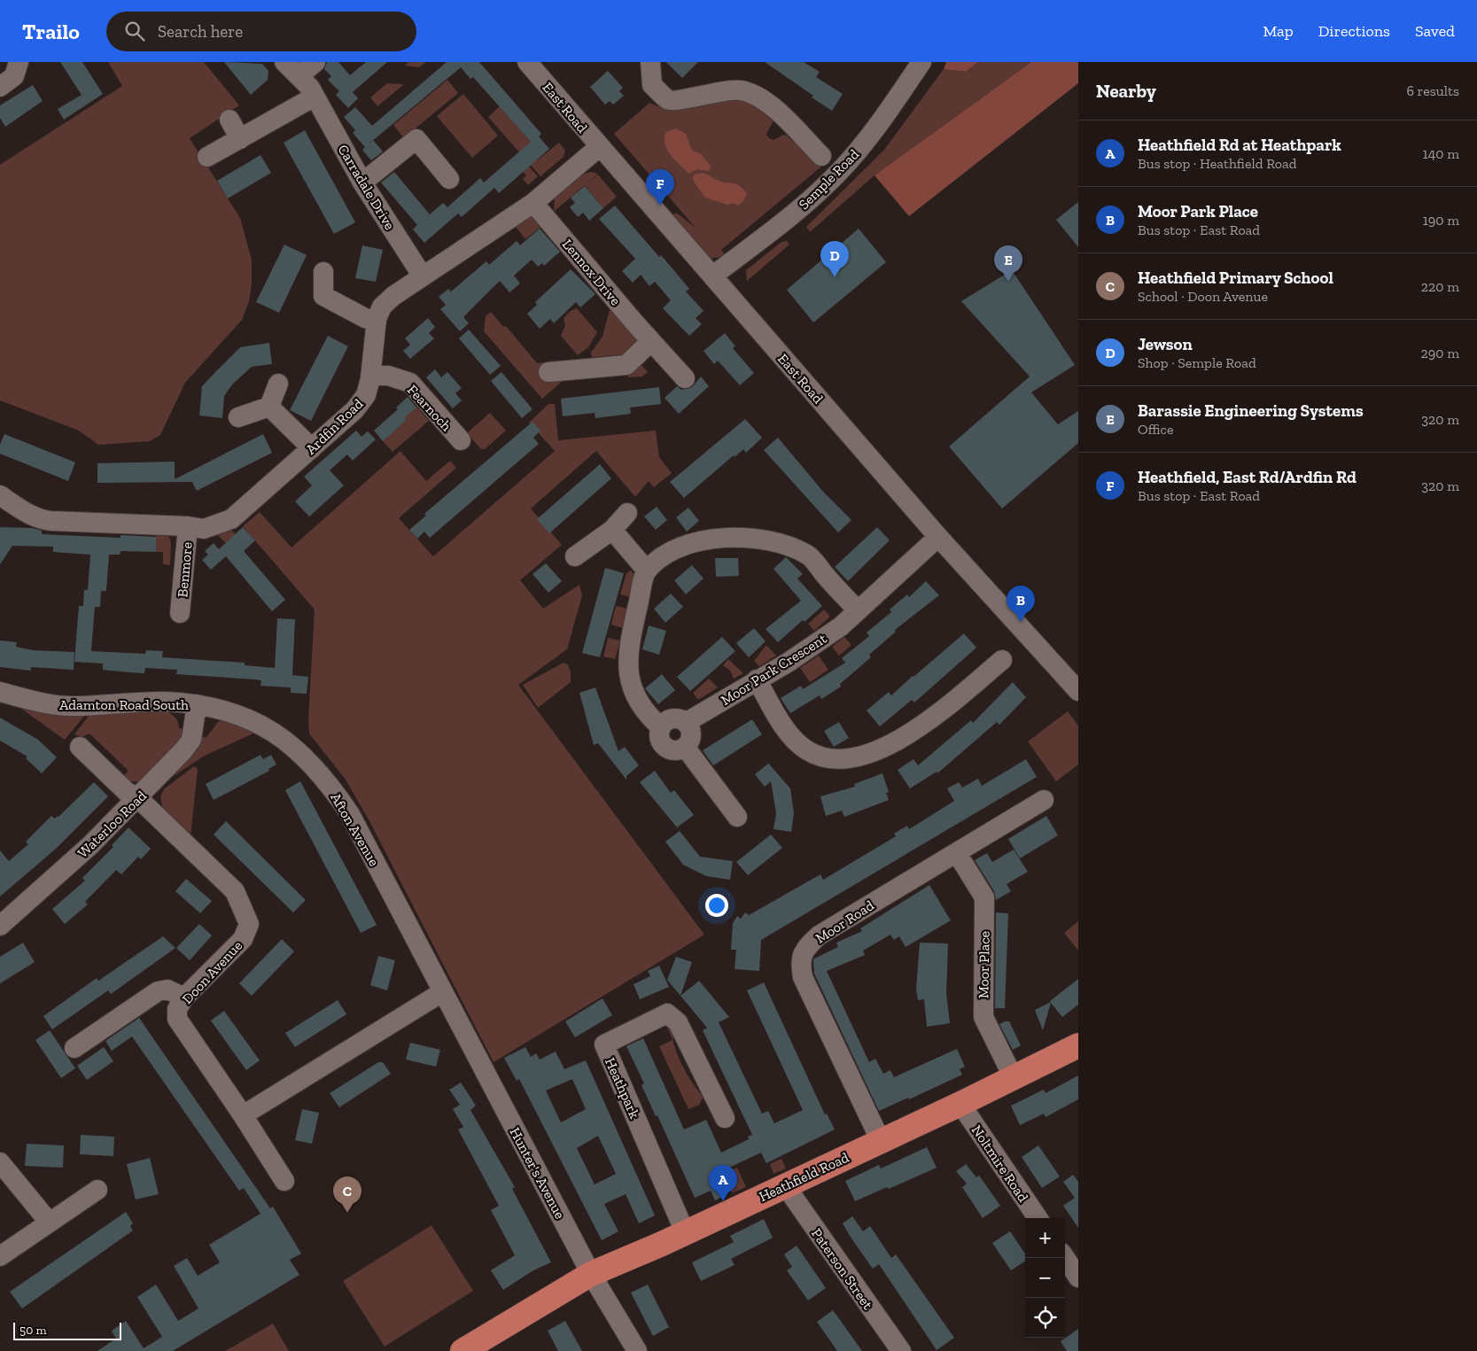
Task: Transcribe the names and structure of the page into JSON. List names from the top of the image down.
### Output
{
  "streets": {
    "main road": ["Heathfield Road"],
    "street": [
      "East Road",
      "Semple Road",
      "Carradale Drive",
      "Lennox Drive",
      "Fearnoch",
      "Ardfin Road",
      "Benmore",
      "Moor Park Crescent",
      "Adamton Road South",
      "Waterloo Road",
      "Afton Avenue",
      "Moor Road",
      "Moor Place",
      "Doon Avenue",
      "Heathpark",
      "Noltmire Road",
      "Hunter's Avenue",
      "Paterson Street"
    ]
  },
  "crossings": [
    ["East Road", "Semple Road"],
    ["East Road", "Ardfin Road"],
    ["East Road", "Moor Park Crescent"],
    ["Carradale Drive", "Ardfin Road"],
    ["Lennox Drive", "Ardfin Road"],
    ["Fearnoch", "Ardfin Road"],
    ["Ardfin Road", "Benmore"],
    ["Adamton Road South", "Waterloo Road"],
    ["Adamton Road South", "Afton Avenue"],
    ["Waterloo Road", "Afton Avenue"],
    ["Waterloo Road", "Doon Avenue"],
    ["Afton Avenue", "Hunter's Avenue"],
    ["Moor Road", "Moor Place"],
    ["Moor Road", "Heathfield Road"],
    ["Moor Place", "Heathfield Road"],
    ["Heathpark", "Heathfield Road"],
    ["Noltmire Road", "Heathfield Road"],
    ["Hunter's Avenue", "Heathfield Road"],
    ["Heathfield Road", "Paterson Street"]
  ],
  "scale_bar": "50 m",
  "page": {
    "header": "Trailo",
    "search": "Search here",
    "nav": ["Map", "Directions", "Saved"],
    "heading": ["Nearby", "6 results"],
    "list": [
      {
        "mark": "A",
        "name": "Heathfield Rd at Heathpark",
        "note": "Bus stop · Heathfield Road",
        "value": "140 m"
      },
      {
        "mark": "B",
        "name": "Moor Park Place",
        "note": "Bus stop · East Road",
        "value": "190 m"
      },
      {
        "mark": "C",
        "name": "Heathfield Primary School",
        "note": "School · Doon Avenue",
        "value": "220 m"
      },
      {
        "mark": "D",
        "name": "Jewson",
        "note": "Shop · Semple Road",
        "value": "290 m"
      },
      {
        "mark": "E",
        "name": "Barassie Engineering Systems",
        "note": "Office",
        "value": "320 m"
      },
      {
        "mark": "F",
        "name": "Heathfield, East Rd/Ardfin Rd",
        "note": "Bus stop · East Road",
        "value": "320 m"
      }
    ],
    "pins": [
      "F",
      "D",
      "E",
      "B",
      "A",
      "C"
    ],
    "map_buttons": ["+", "−"],
    "scale": "50 m"
  }
}
